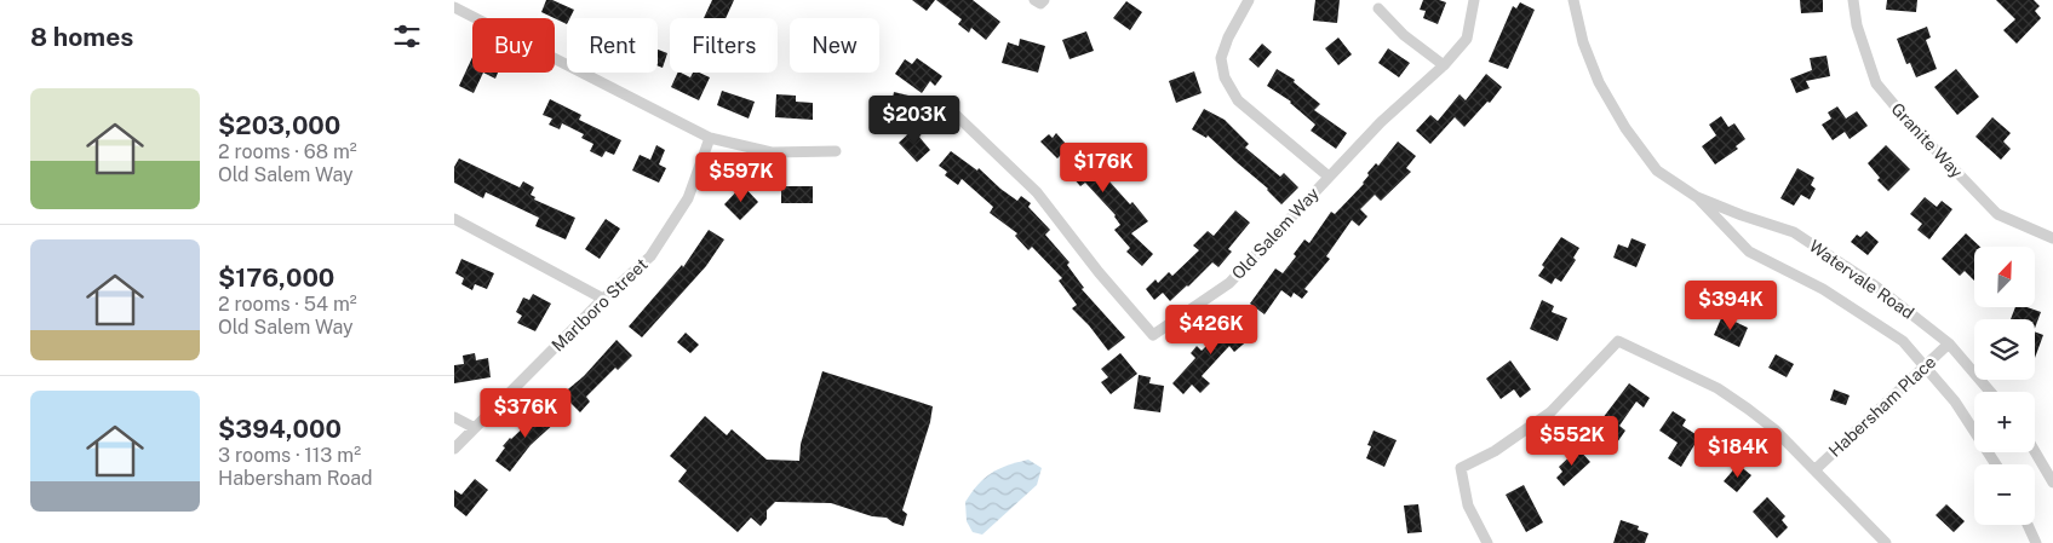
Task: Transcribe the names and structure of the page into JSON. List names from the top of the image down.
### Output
{
  "streets": {
    "street": [
      "Granite Way",
      "Old Salem Way",
      "Watervale Road",
      "Marlboro Street",
      "Habersham Place"
    ]
  },
  "crossings": [
    ["Watervale Road", "Habersham Place"]
  ],
  "north": "top right",
  "page": {
    "heading": "8 homes",
    "chip": [
      "Buy",
      "Rent",
      "Filters",
      "New"
    ],
    "list": [
      {
        "name": "$203,000",
        "note": "2 rooms · 68 m² · Old Salem Way"
      },
      {
        "name": "$176,000",
        "note": "2 rooms · 54 m² · Old Salem Way"
      },
      {
        "name": "$394,000",
        "note": "3 rooms · 113 m² · Habersham Road"
      }
    ],
    "price": [
      "$203K",
      "$176K",
      "$597K",
      "$394K",
      "$426K",
      "$376K",
      "$552K",
      "$184K"
    ],
    "map_buttons": ["+", "−"]
  }
}
